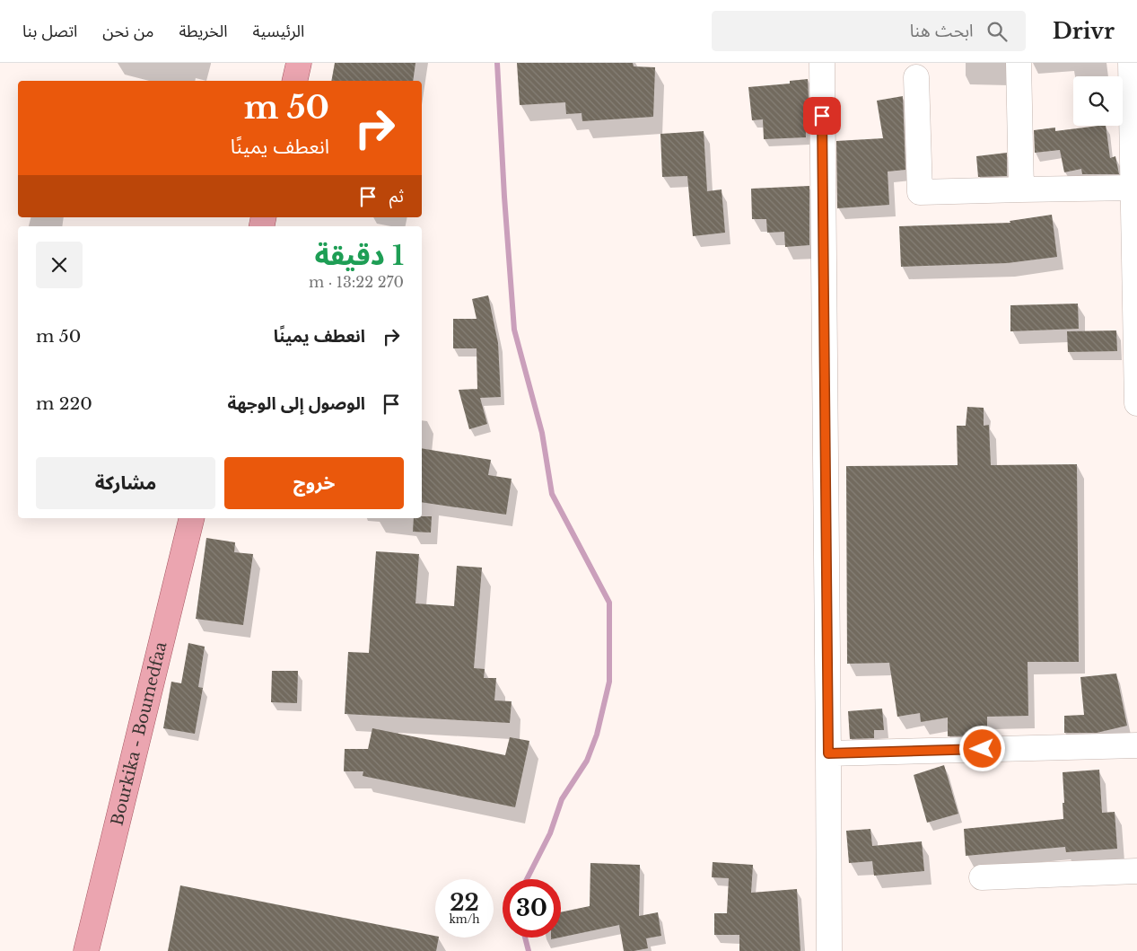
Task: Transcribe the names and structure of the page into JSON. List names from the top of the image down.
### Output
{
  "streets": {
    "main road": ["Bourkika - Boumedfaa"]
  },
  "page": {
    "header": "Drivr",
    "search": "ابحث هنا",
    "nav": [
      "الرئيسية",
      "الخريطة",
      "من نحن",
      "اتصل بنا"
    ],
    "turn": ["50 m", "انعطف يمينًا"],
    "then": "ثم",
    "heading": ["1 دقيقة", "270 m · 13:22"],
    "list": [
      {
        "name": "انعطف يمينًا",
        "value": "50 m"
      },
      {
        "name": "الوصول إلى الوجهة",
        "value": "220 m"
      }
    ],
    "buttons": ["خروج", "مشاركة"],
    "speed": "22 km/h",
    "limit": "30"
  }
}
